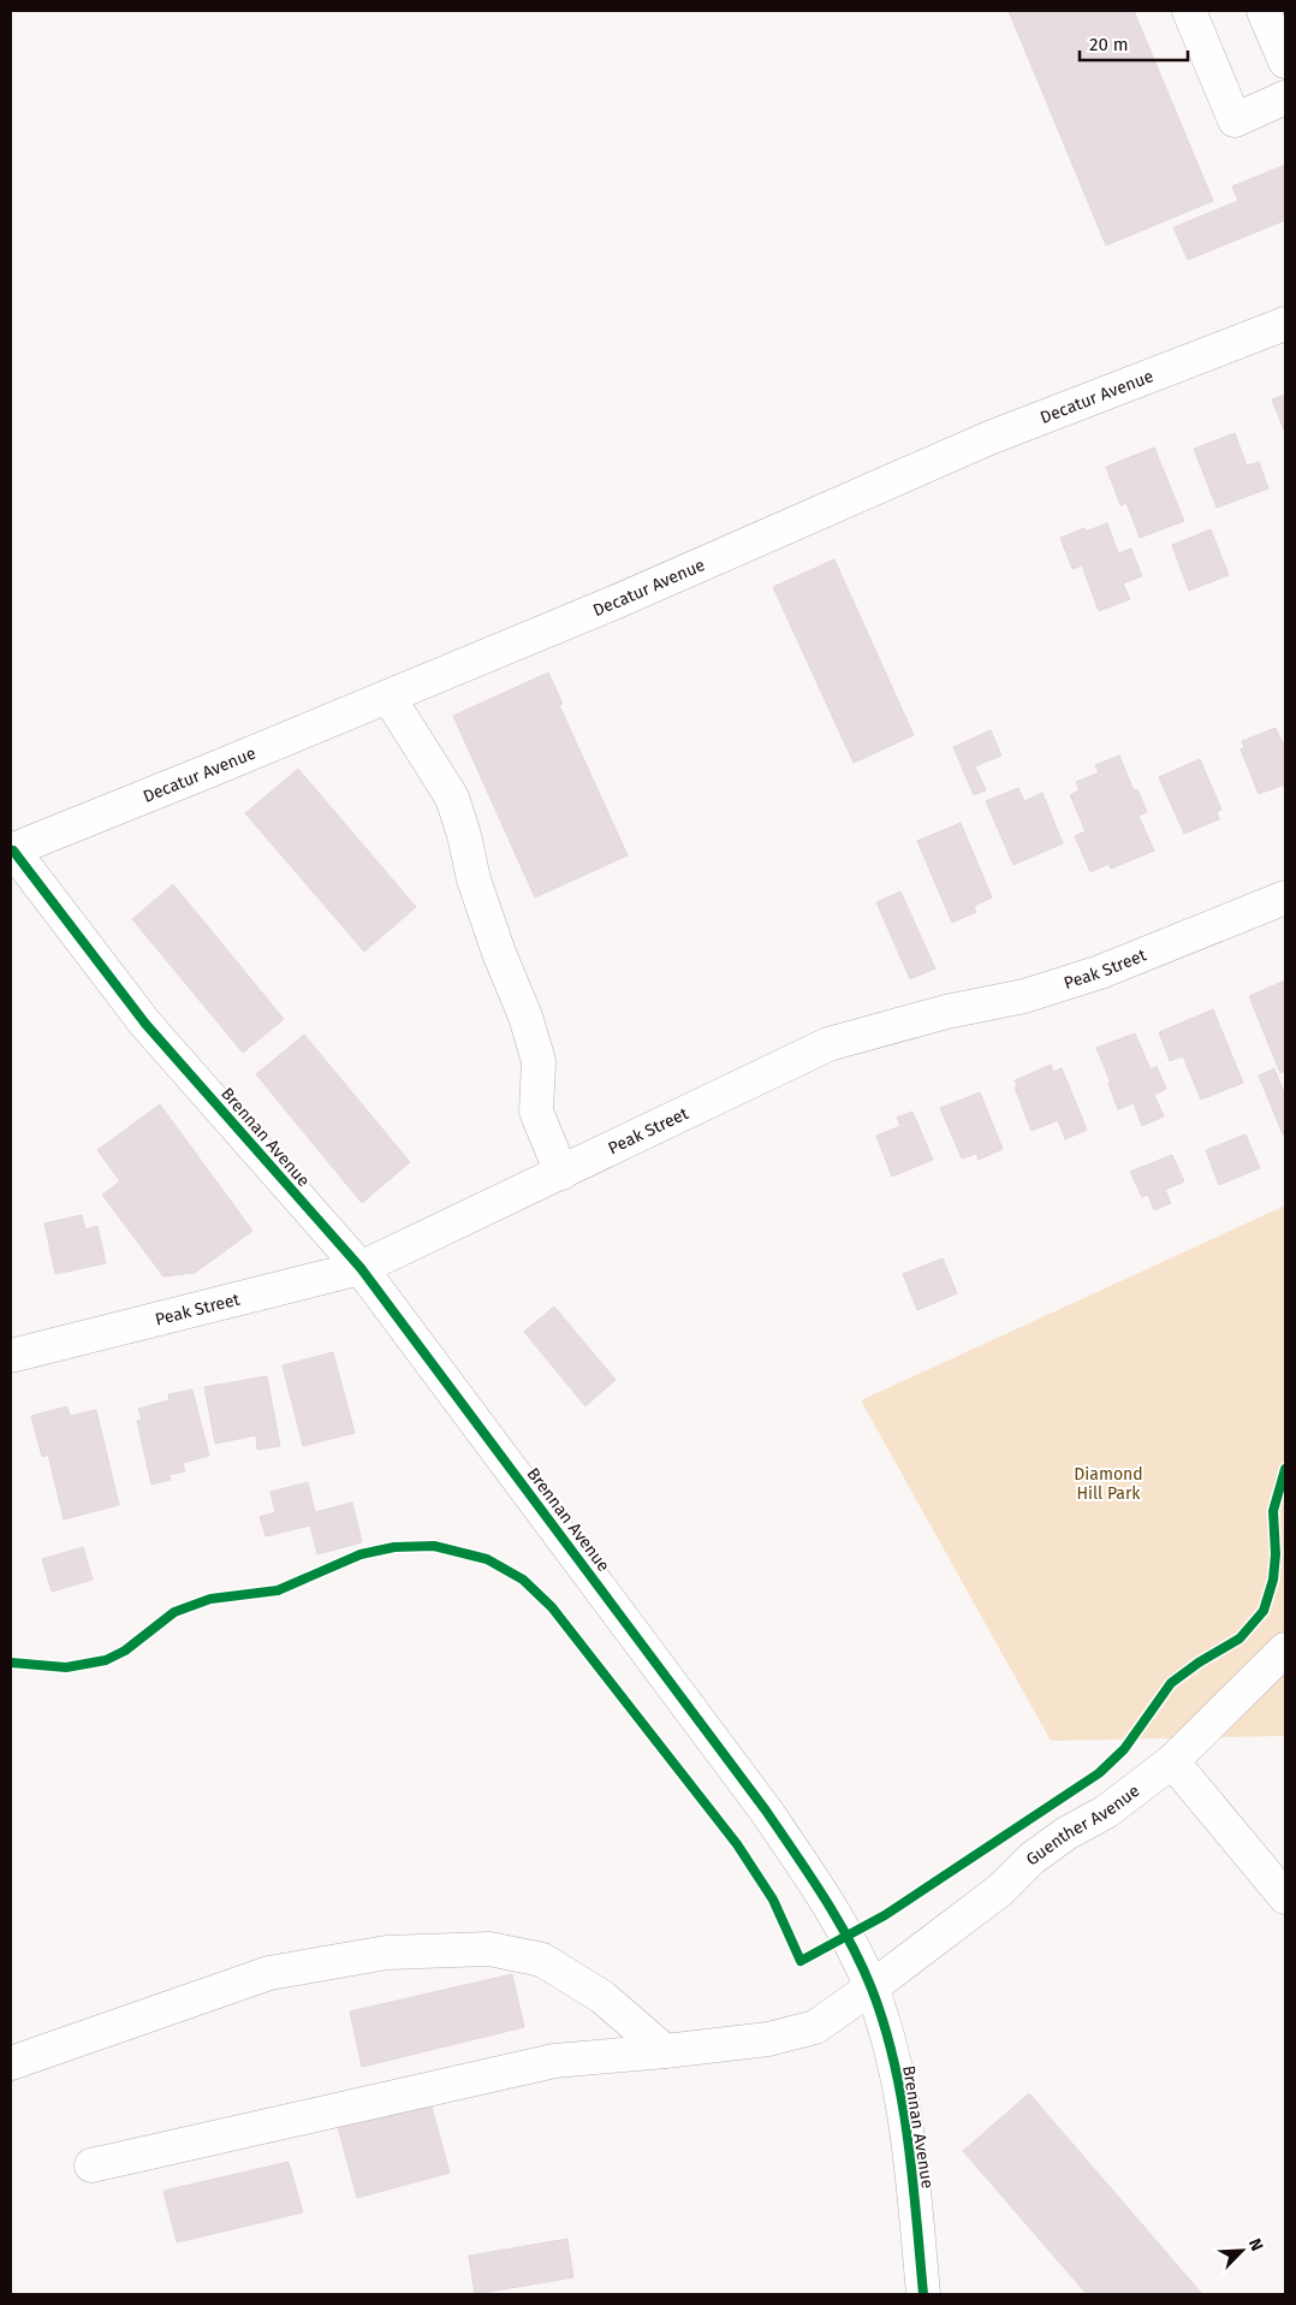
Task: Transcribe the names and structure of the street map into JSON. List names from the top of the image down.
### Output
{
  "streets": {
    "street": [
      "Decatur Avenue",
      "Peak Street",
      "Brennan Avenue",
      "Guenther Avenue"
    ]
  },
  "crossings": [
    ["Decatur Avenue", "Brennan Avenue"],
    ["Peak Street", "Brennan Avenue"],
    ["Brennan Avenue", "Guenther Avenue"]
  ],
  "parks": ["Diamond Hill Park"],
  "scale_bar": "20 m",
  "north": "top right"
}
